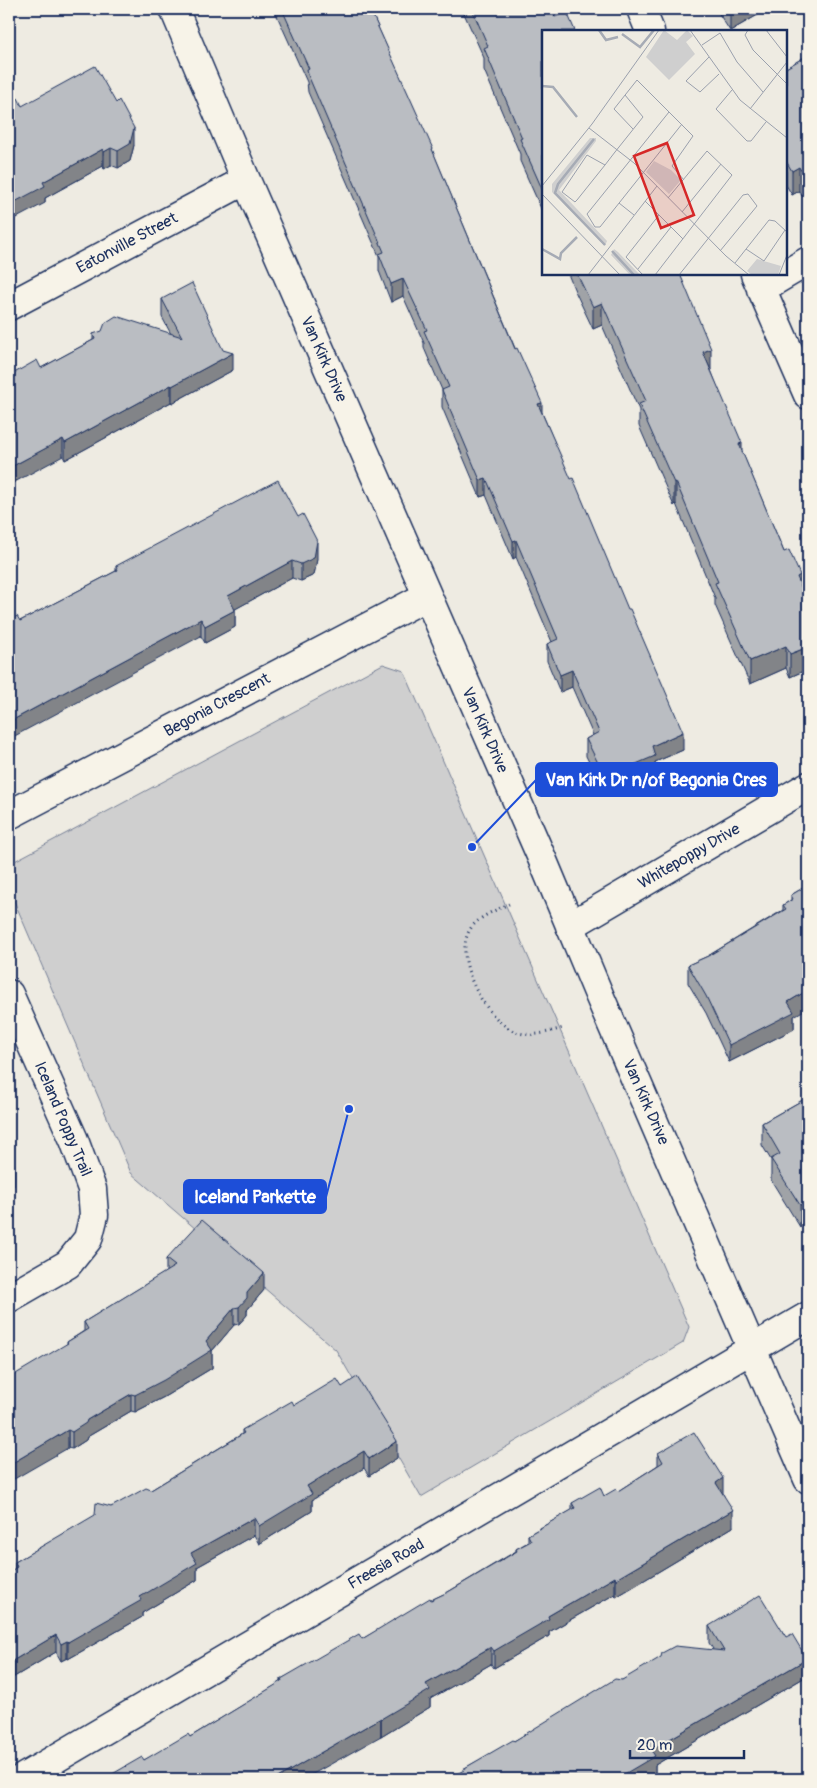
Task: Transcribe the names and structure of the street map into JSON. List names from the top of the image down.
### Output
{
  "streets": {
    "street": [
      "Eatonville Street",
      "Van Kirk Drive",
      "Begonia Crescent",
      "Whitepoppy Drive",
      "Iceland Poppy Trail",
      "Freesia Road"
    ]
  },
  "crossings": [
    ["Eatonville Street", "Van Kirk Drive"],
    ["Van Kirk Drive", "Begonia Crescent"],
    ["Van Kirk Drive", "Whitepoppy Drive"],
    ["Van Kirk Drive", "Freesia Road"]
  ],
  "places": ["Van Kirk Dr n/of Begonia Cres", "Iceland Parkette"],
  "scale_bar": "20 m"
}
